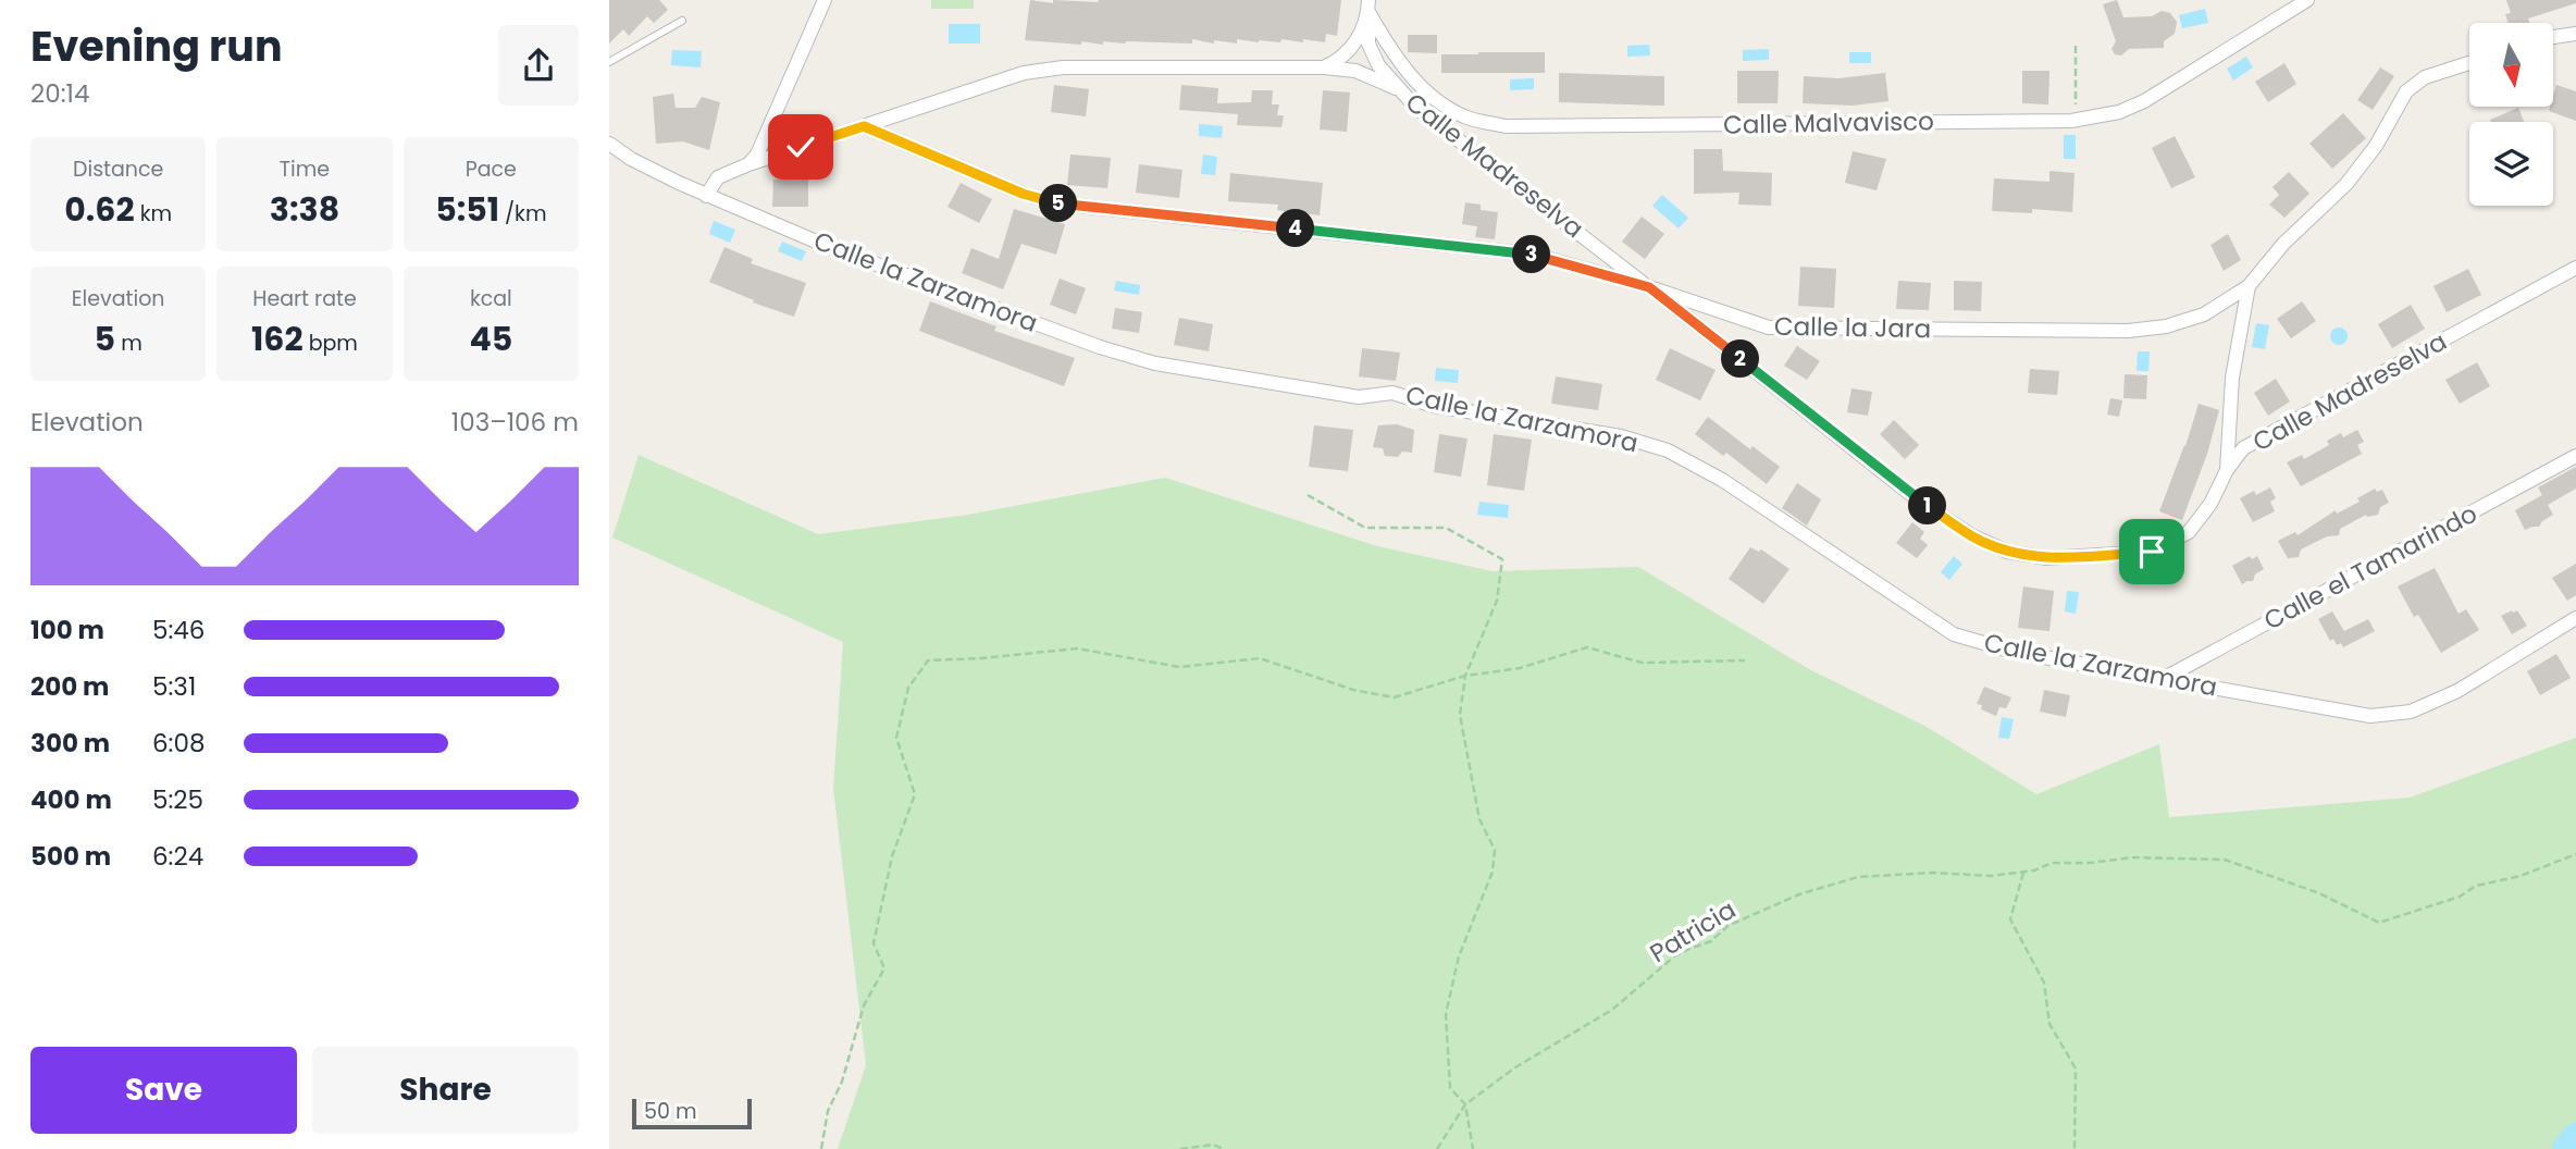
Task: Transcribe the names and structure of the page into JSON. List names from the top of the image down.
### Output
{
  "streets": {
    "street": [
      "Calle Malvavisco",
      "Calle Madreselva",
      "Calle la Zarzamora",
      "Calle la Jara",
      "Calle el Tamarindo"
    ],
    "path": ["Patricia"]
  },
  "crossings": [
    ["Calle Malvavisco", "Calle Madreselva"],
    ["Calle Madreselva", "Calle la Zarzamora"],
    ["Calle Madreselva", "Calle la Jara"],
    ["Calle la Zarzamora", "Calle el Tamarindo"]
  ],
  "scale_bar": "50 m",
  "north": "bottom",
  "page": {
    "heading": ["Evening run", "20:14"],
    "stats": [
      ["Distance", "0.62 km"],
      ["Time", "3:38"],
      ["Pace", "5:51 /km"],
      ["Elevation", "5 m"],
      ["Heart rate", "162 bpm"],
      ["kcal", "45"]
    ],
    "pins": [
      "5",
      "4",
      "3",
      "2",
      "1"
    ],
    "chart": ["Elevation", "103–106 m"],
    "list": [
      {
        "name": "100 m",
        "note": "5:46"
      },
      {
        "name": "200 m",
        "note": "5:31"
      },
      {
        "name": "300 m",
        "note": "6:08"
      },
      {
        "name": "400 m",
        "note": "5:25"
      },
      {
        "name": "500 m",
        "note": "6:24"
      }
    ],
    "buttons": ["Save", "Share"],
    "scale": "50 m"
  }
}
